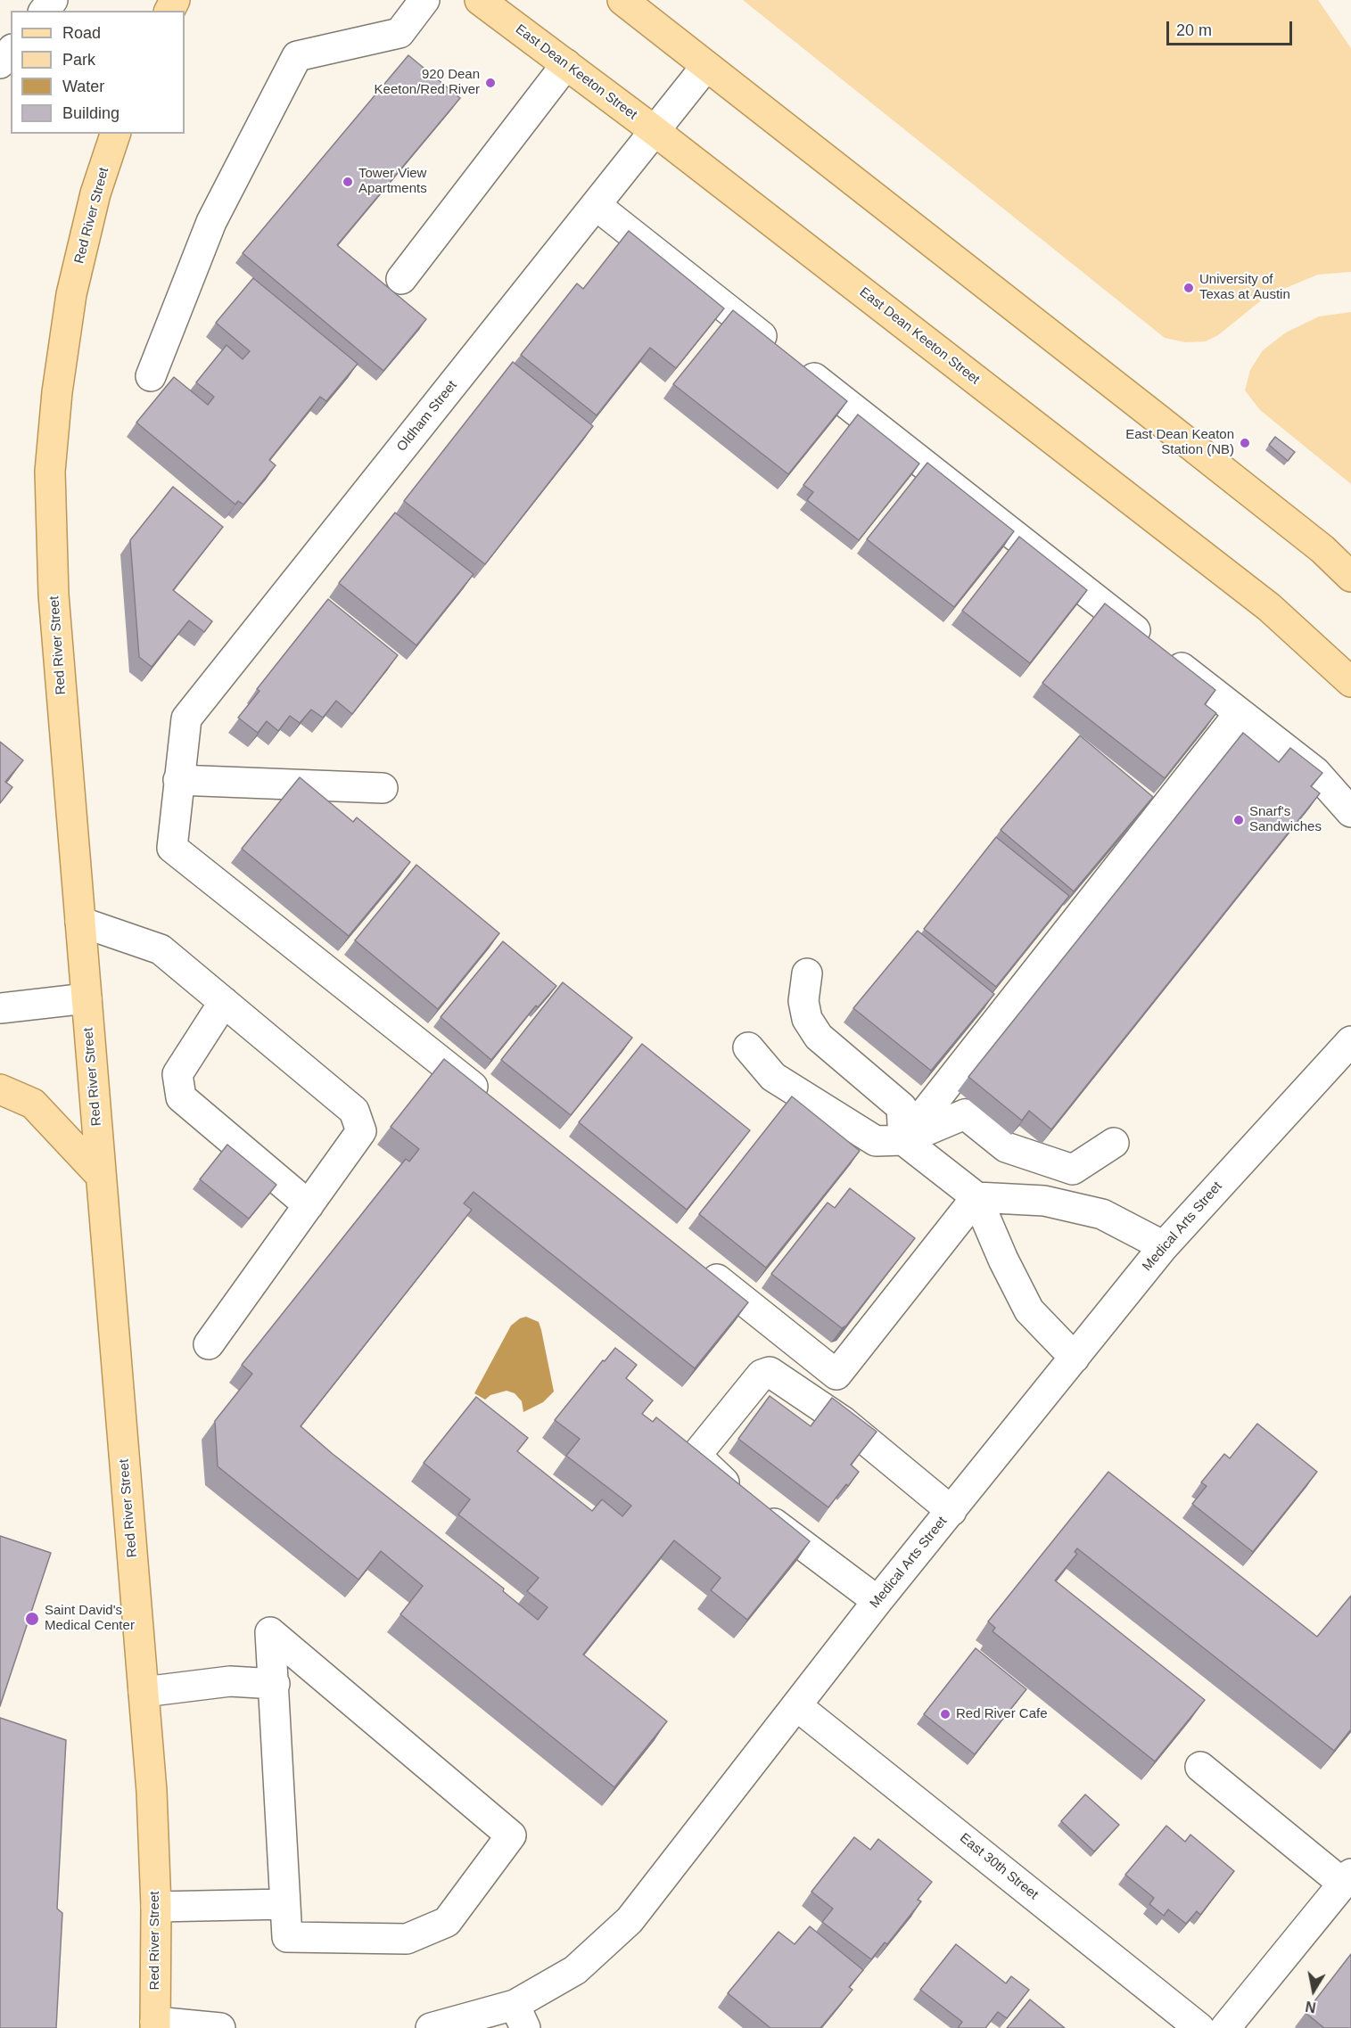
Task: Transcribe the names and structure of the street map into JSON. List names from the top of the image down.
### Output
{
  "streets": {
    "main road": ["East Dean Keeton Street", "Red River Street"],
    "street": ["Oldham Street", "Medical Arts Street", "East 30th Street"]
  },
  "crossings": [
    ["East Dean Keeton Street", "Oldham Street"],
    ["Medical Arts Street", "East 30th Street"]
  ],
  "places": [
    "920 Dean Keeton/Red River",
    "Tower View Apartments",
    "University of Texas at Austin",
    "East Dean Keaton Station (NB)",
    "Snarf's Sandwiches",
    "Saint David's Medical Center",
    "Red River Cafe"
  ],
  "legend": [
    "Road",
    "Park",
    "Water",
    "Building"
  ],
  "scale_bar": "20 m",
  "north": "bottom"
}
